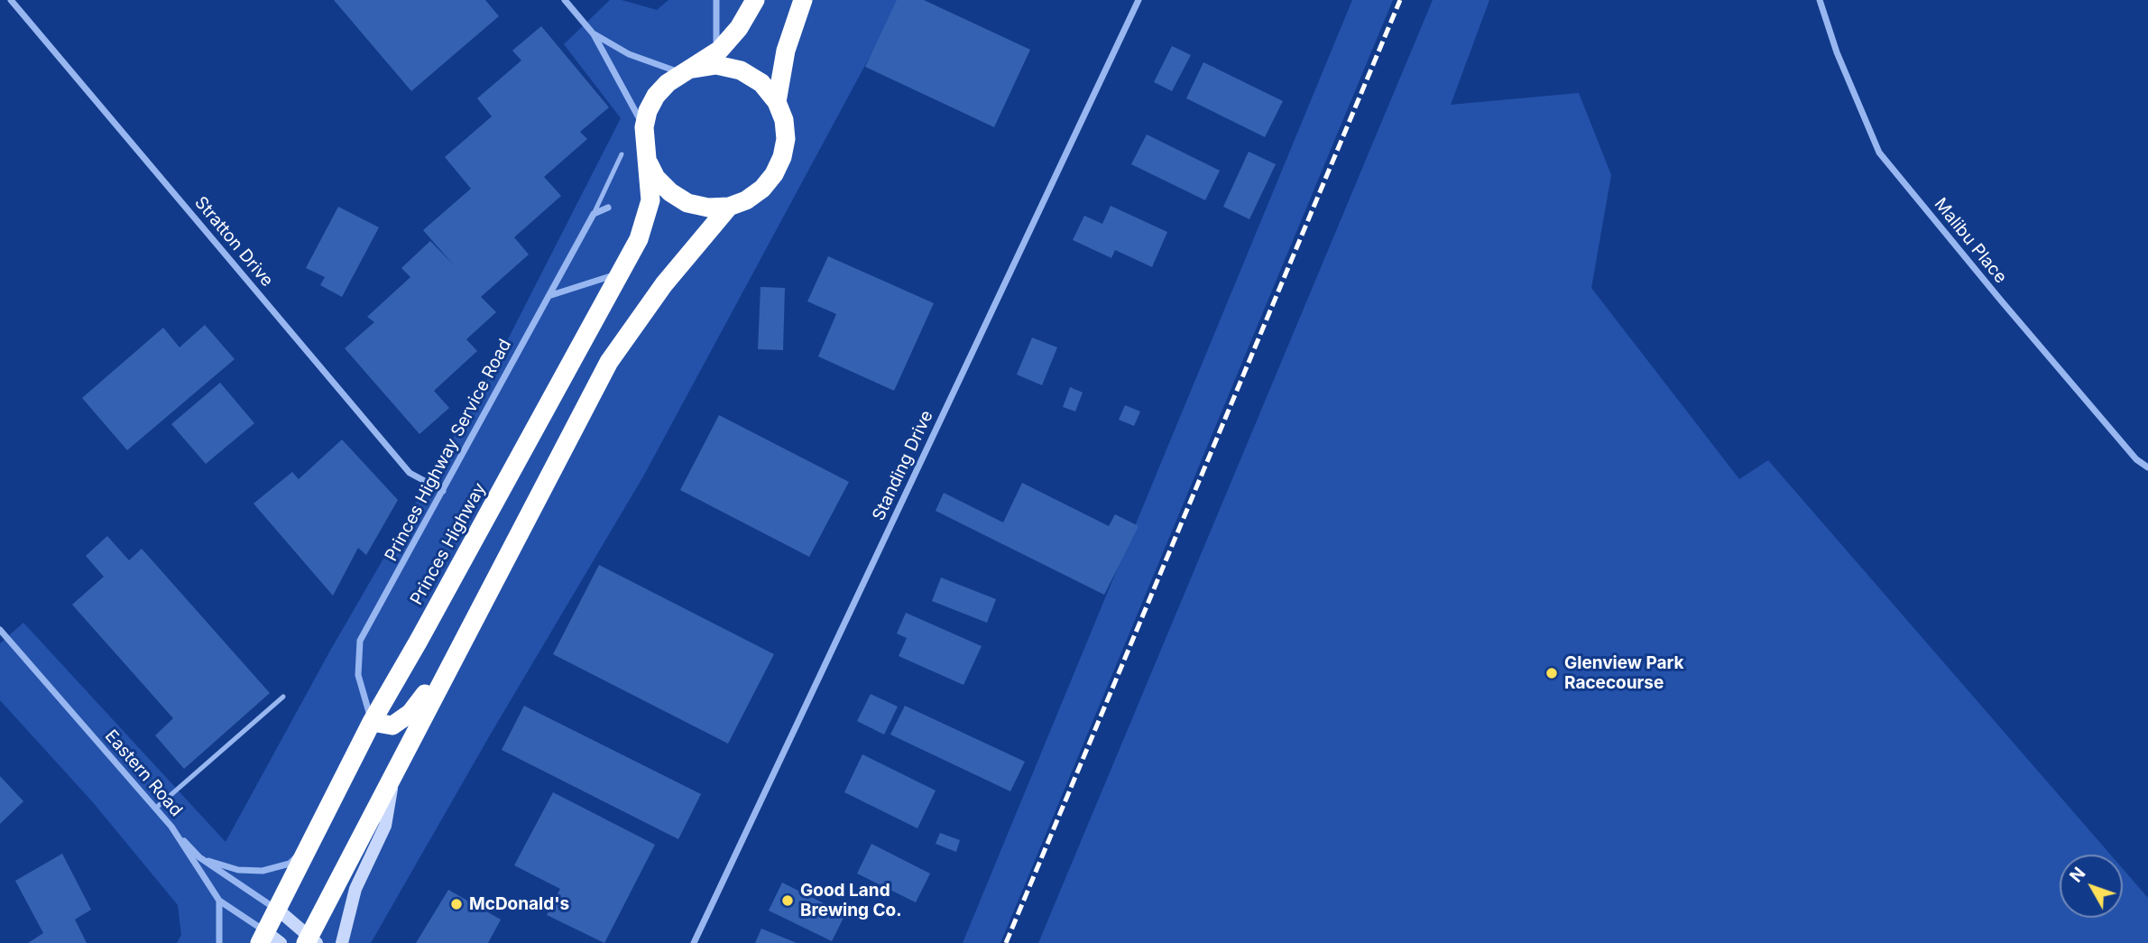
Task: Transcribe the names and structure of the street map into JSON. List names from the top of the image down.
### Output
{
  "streets": {
    "highway": ["Princes Highway"],
    "street": [
      "Malibu Place",
      "Stratton Drive",
      "Princes Highway Service Road",
      "Standing Drive",
      "Eastern Road"
    ]
  },
  "crossings": [
    ["Stratton Drive", "Princes Highway Service Road"],
    ["Princes Highway Service Road", "Princes Highway"],
    ["Princes Highway", "Eastern Road"]
  ],
  "places": ["Glenview Park Racecourse", "Good Land Brewing Co.", "McDonald's"],
  "north": "top left"
}
